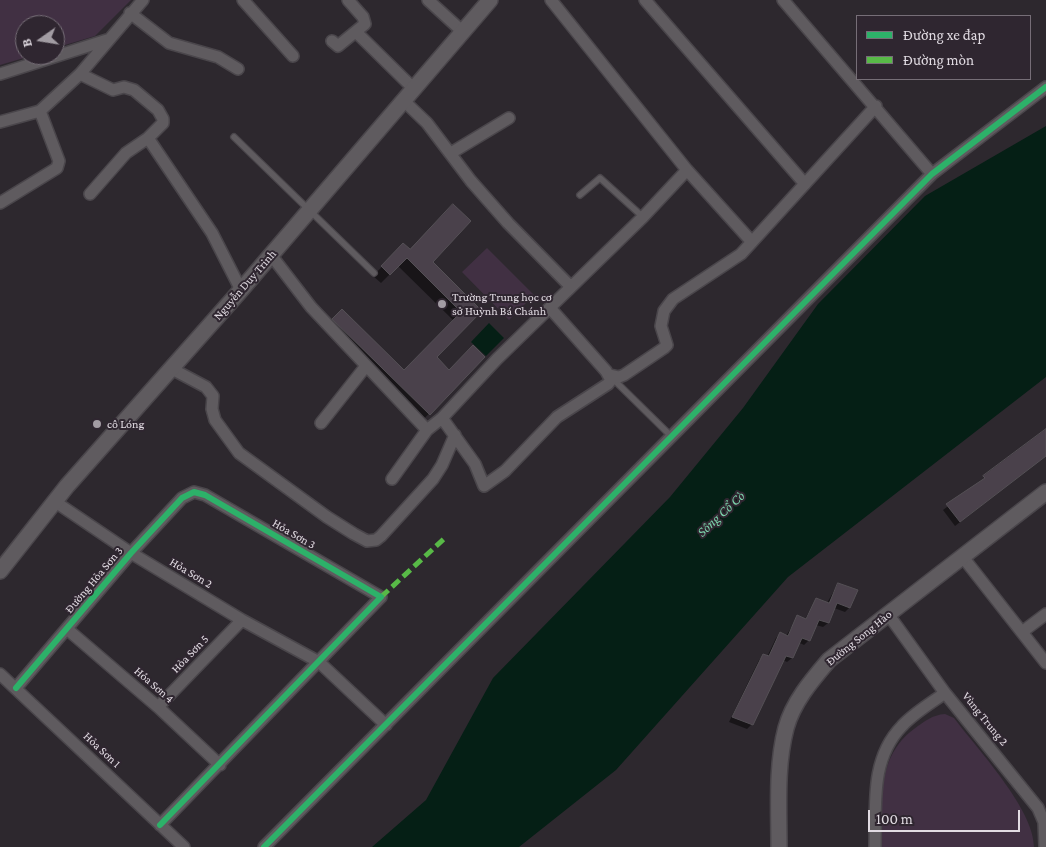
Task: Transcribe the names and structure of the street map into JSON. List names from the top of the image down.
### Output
{
  "streets": {
    "street": [
      "Nguyễn Duy Trinh",
      "Hỏa Sơn 3",
      "Hỏa Sơn 2",
      "Đường Hỏa Sơn 3",
      "Đường Song Hào",
      "Hỏa Sơn 5",
      "Hỏa Sơn 4",
      "Vùng Trung 2",
      "Hỏa Sơn 1"
    ]
  },
  "crossings": [
    ["Nguyễn Duy Trinh", "Hỏa Sơn 2"],
    ["Hỏa Sơn 3", "Hỏa Sơn 2"],
    ["Hỏa Sơn 3", "Đường Hỏa Sơn 3"],
    ["Hỏa Sơn 2", "Đường Hỏa Sơn 3"],
    ["Hỏa Sơn 2", "Hỏa Sơn 5"],
    ["Đường Hỏa Sơn 3", "Hỏa Sơn 4"],
    ["Đường Hỏa Sơn 3", "Hỏa Sơn 1"],
    ["Đường Song Hào", "Vùng Trung 2"],
    ["Hỏa Sơn 5", "Hỏa Sơn 4"]
  ],
  "water": ["Sông Cổ Cò"],
  "places": ["Trường Trung học cơ sở Huỳnh Bá Chánh", "cô Lóng"],
  "legend": ["Đường xe đạp", "Đường mòn"],
  "scale_bar": "100 m",
  "north": "left"
}
